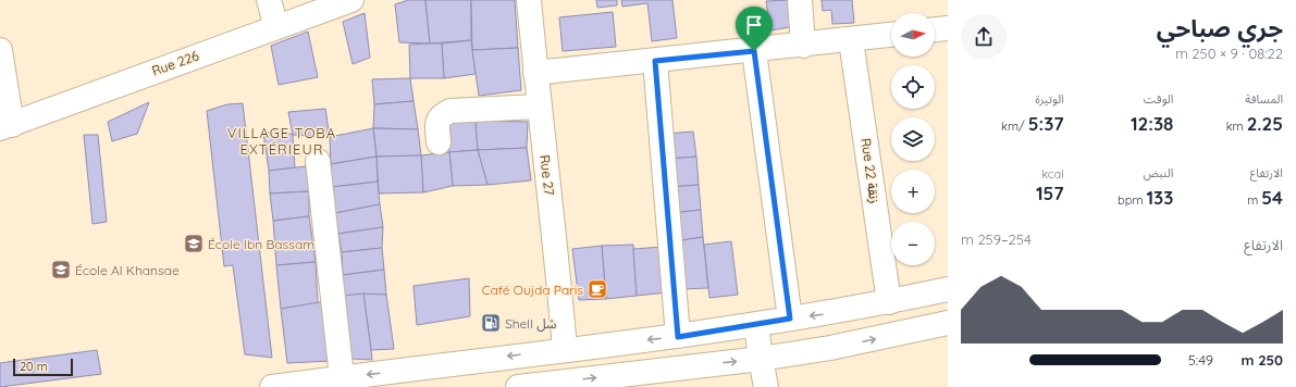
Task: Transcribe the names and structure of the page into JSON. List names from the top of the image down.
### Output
{
  "streets": {
    "street": ["Rue 226", "Rue 22 زنقة", "Rue 27"]
  },
  "districts": ["VILLAGE TOBA EXTÉRIEUR"],
  "places": {
    "school or university": ["École Ibn Bassam", "École Al Khansae"],
    "cafe": ["Café Oujda Paris"],
    "fuel station": ["Shell شل"]
  },
  "scale_bar": "20 m",
  "north": "right",
  "page": {
    "heading": ["جري صباحي", "08:22 · 9 × 250 m"],
    "map_buttons": ["+", "−"],
    "stats": [
      ["المسافة", "2.25 km"],
      ["الوقت", "12:38"],
      ["الوتيرة", "5:37 /km"],
      ["الارتفاع", "54 m"],
      ["النبض", "133 bpm"],
      ["kcal", "157"]
    ],
    "chart": ["الارتفاع", "254–259 m"],
    "list": [
      {
        "name": "250 m",
        "note": "5:49"
      }
    ],
    "scale": "20 m"
  }
}
